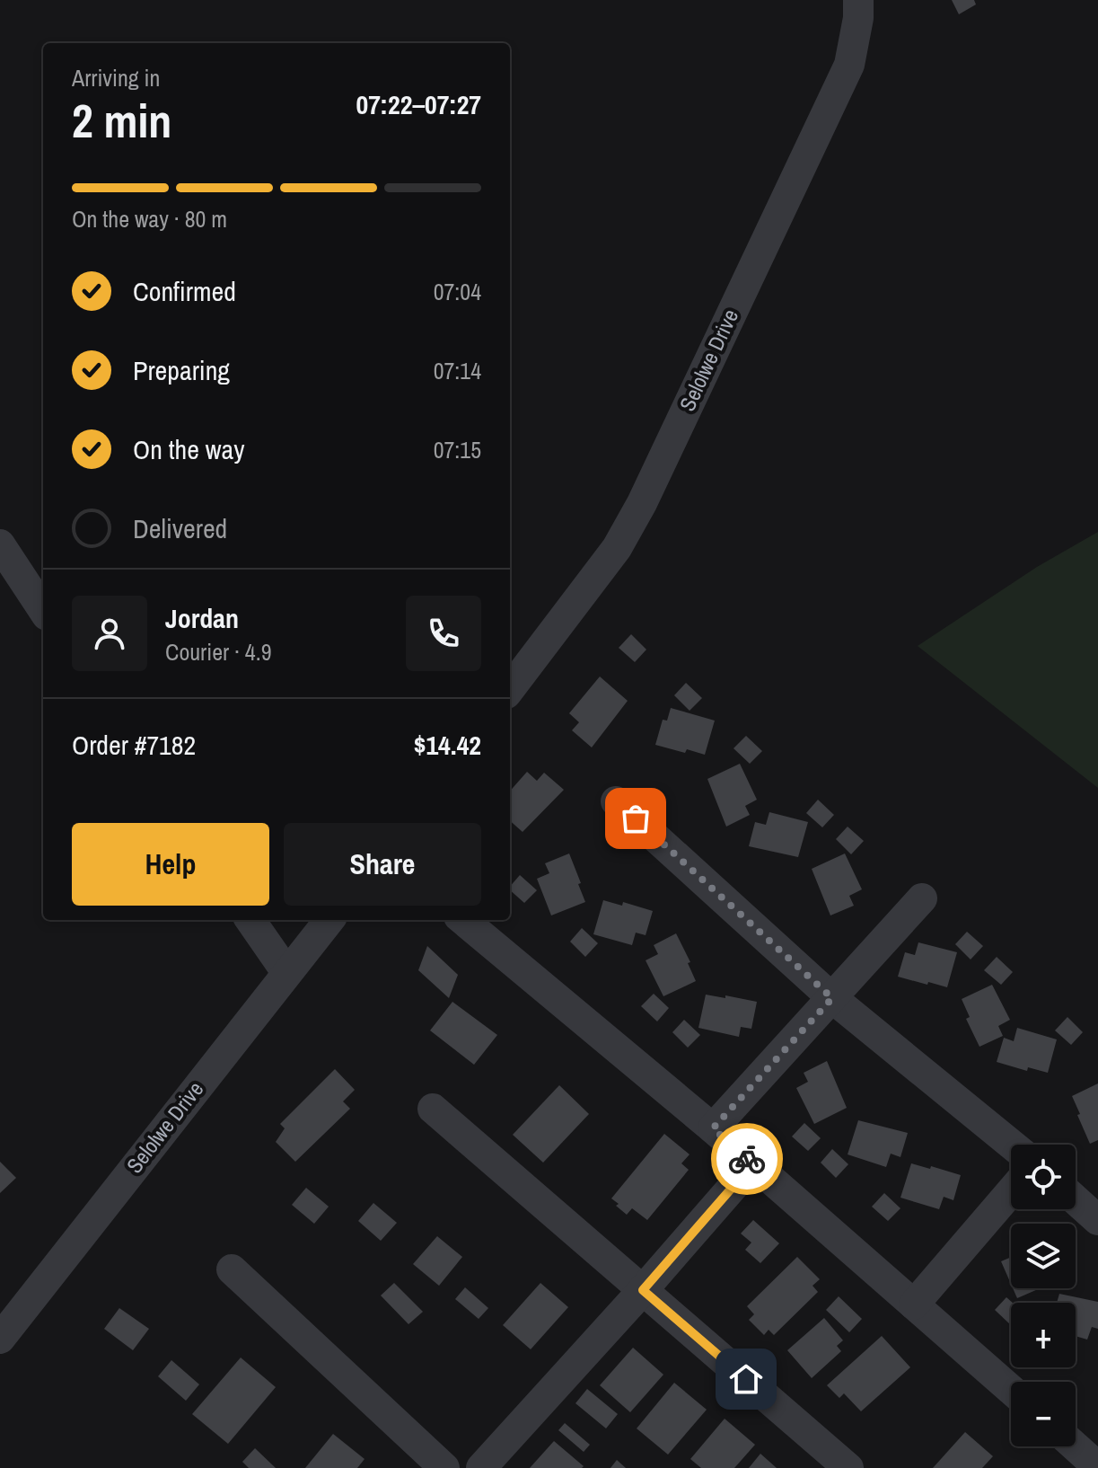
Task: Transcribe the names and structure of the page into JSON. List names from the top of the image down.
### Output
{
  "streets": {
    "street": ["Selolwe Drive"]
  },
  "page": {
    "heading": ["2 min", "Arriving in", "07:22–07:27"],
    "panel": [
      "Jordan",
      "Courier · 4.9",
      "Order #7182",
      "$14.42"
    ],
    "bar": "On the way · 80 m",
    "list": [
      ["Confirmed", "07:04"],
      ["Preparing", "07:14"],
      ["On the way", "07:15"],
      "Delivered"
    ],
    "buttons": ["Help", "Share"],
    "map_buttons": ["+", "−"]
  }
}
